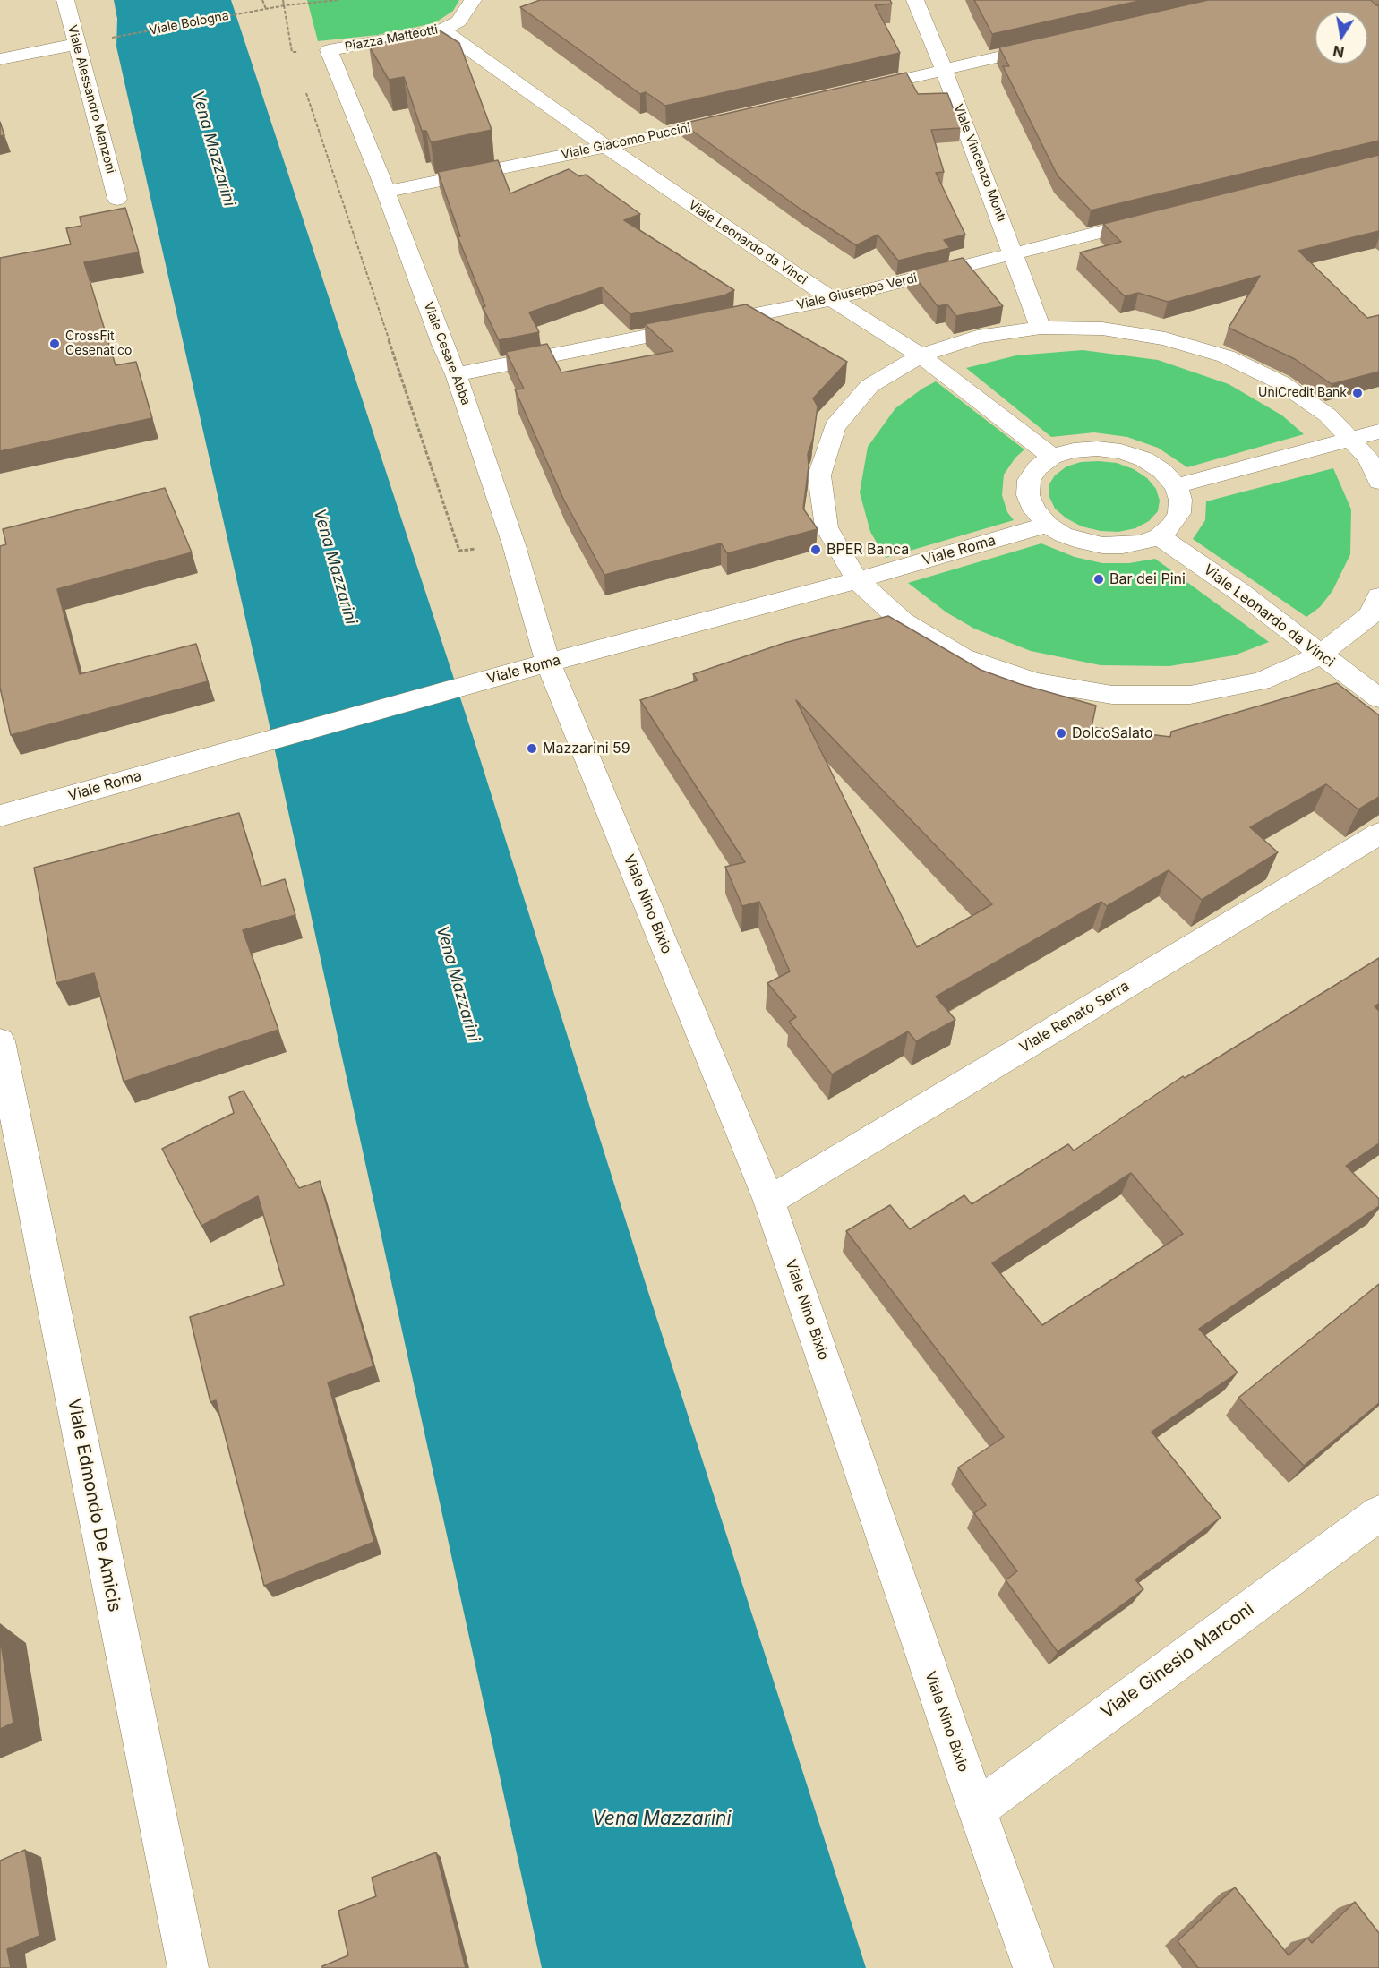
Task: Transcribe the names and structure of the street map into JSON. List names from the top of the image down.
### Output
{
  "streets": {
    "street": [
      "Piazza Matteotti",
      "Viale Alessandro Manzoni",
      "Viale Giacomo Puccini",
      "Viale Vincenzo Monti",
      "Viale Leonardo da Vinci",
      "Viale Giuseppe Verdi",
      "Viale Cesare Abba",
      "Viale Roma",
      "Viale Nino Bixio",
      "Viale Renato Serra",
      "Viale Edmondo De Amicis",
      "Viale Ginesio Marconi"
    ],
    "path": ["Viale Bologna"]
  },
  "crossings": [
    ["Piazza Matteotti", "Viale Leonardo da Vinci"],
    ["Piazza Matteotti", "Viale Cesare Abba"],
    ["Viale Giacomo Puccini", "Viale Leonardo da Vinci"],
    ["Viale Giacomo Puccini", "Viale Cesare Abba"],
    ["Viale Vincenzo Monti", "Viale Giuseppe Verdi"],
    ["Viale Leonardo da Vinci", "Viale Giuseppe Verdi"],
    ["Viale Leonardo da Vinci", "Viale Roma"],
    ["Viale Giuseppe Verdi", "Viale Cesare Abba"],
    ["Viale Cesare Abba", "Viale Roma"],
    ["Viale Cesare Abba", "Viale Nino Bixio"],
    ["Viale Roma", "Viale Nino Bixio"],
    ["Viale Nino Bixio", "Viale Renato Serra"],
    ["Viale Nino Bixio", "Viale Ginesio Marconi"]
  ],
  "water": ["Vena Mazzarini"],
  "places": [
    "CrossFit Cesenatico",
    "UniCredit Bank",
    "BPER Banca",
    "Bar dei Pini",
    "DolcoSalato",
    "Mazzarini 59"
  ],
  "north": "bottom"
}
